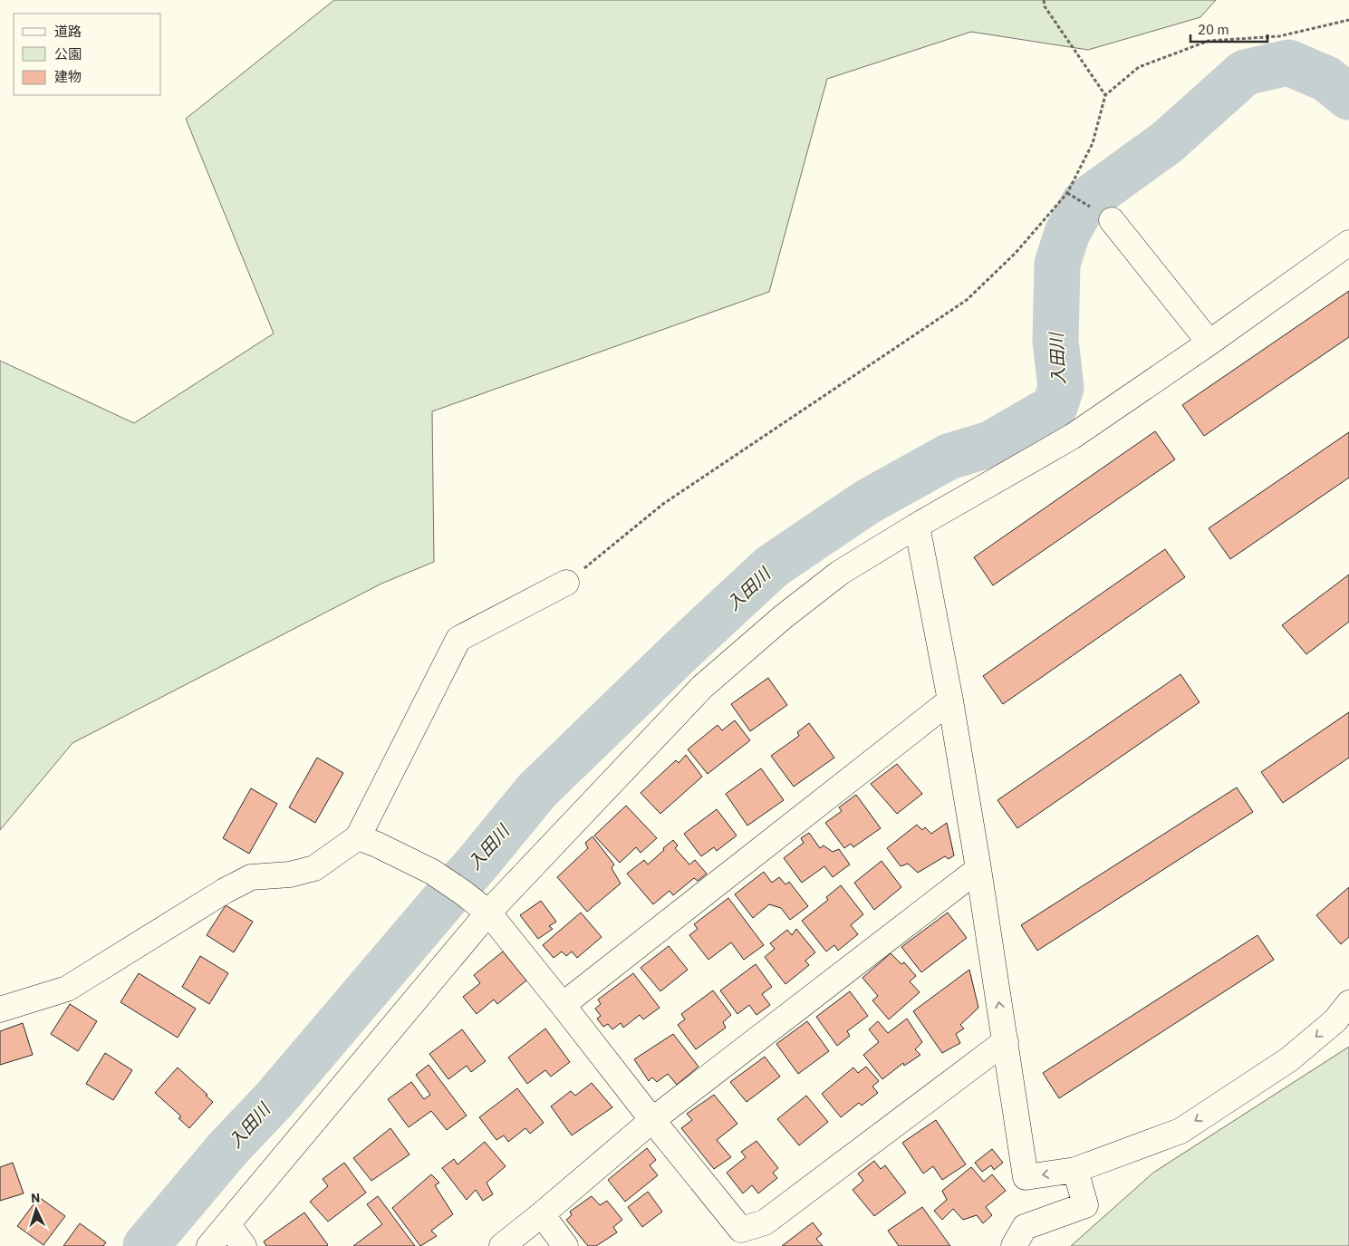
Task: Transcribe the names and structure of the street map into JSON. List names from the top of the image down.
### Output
{
  "water": ["入田川"],
  "legend": ["道路", "公園", "建物"],
  "scale_bar": "20 m",
  "north": "top"
}
